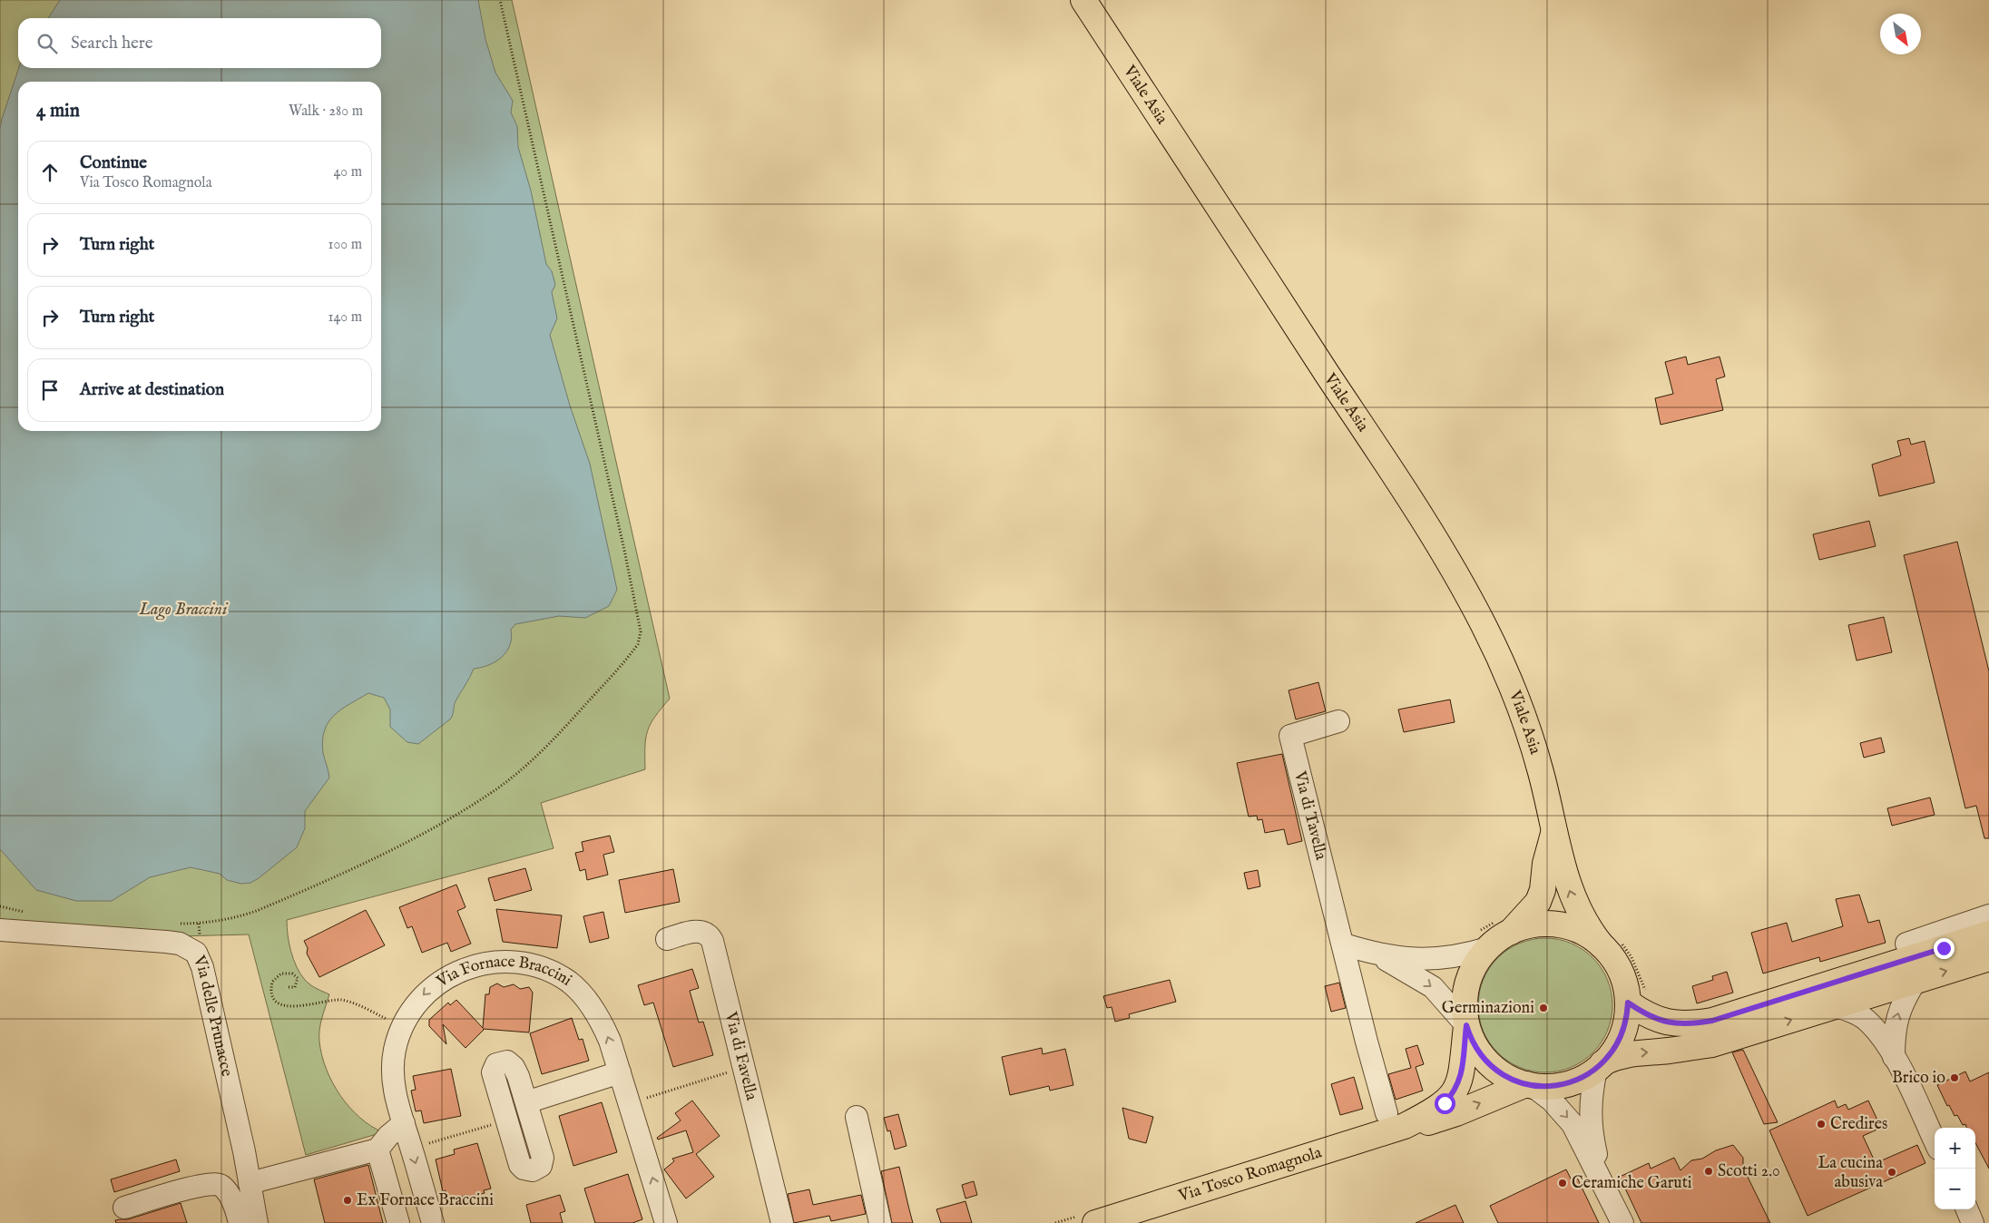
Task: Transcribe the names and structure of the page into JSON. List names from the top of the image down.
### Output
{
  "streets": {
    "main road": ["Viale Asia", "Via Tosco Romagnola"],
    "street": [
      "Via di Tavella",
      "Via Fornace Braccini",
      "Via delle Prunacce",
      "Via di Favella"
    ]
  },
  "crossings": [
    ["Via di Tavella", "Via Tosco Romagnola"]
  ],
  "water": ["Lago Braccini"],
  "places": [
    "Germinazioni",
    "Brico io",
    "Credires",
    "Scotti 2.0",
    "La cucina abusiva",
    "Ceramiche Garuti",
    "Ex Fornace Braccini"
  ],
  "north": "bottom right",
  "page": {
    "search": "Search here",
    "heading": ["4 min", "Walk · 280 m"],
    "list": [
      ["Continue", "Via Tosco Romagnola", "40 m"],
      ["Turn right", "100 m"],
      ["Turn right", "140 m"],
      "Arrive at destination"
    ],
    "map_buttons": ["+", "−"]
  }
}
